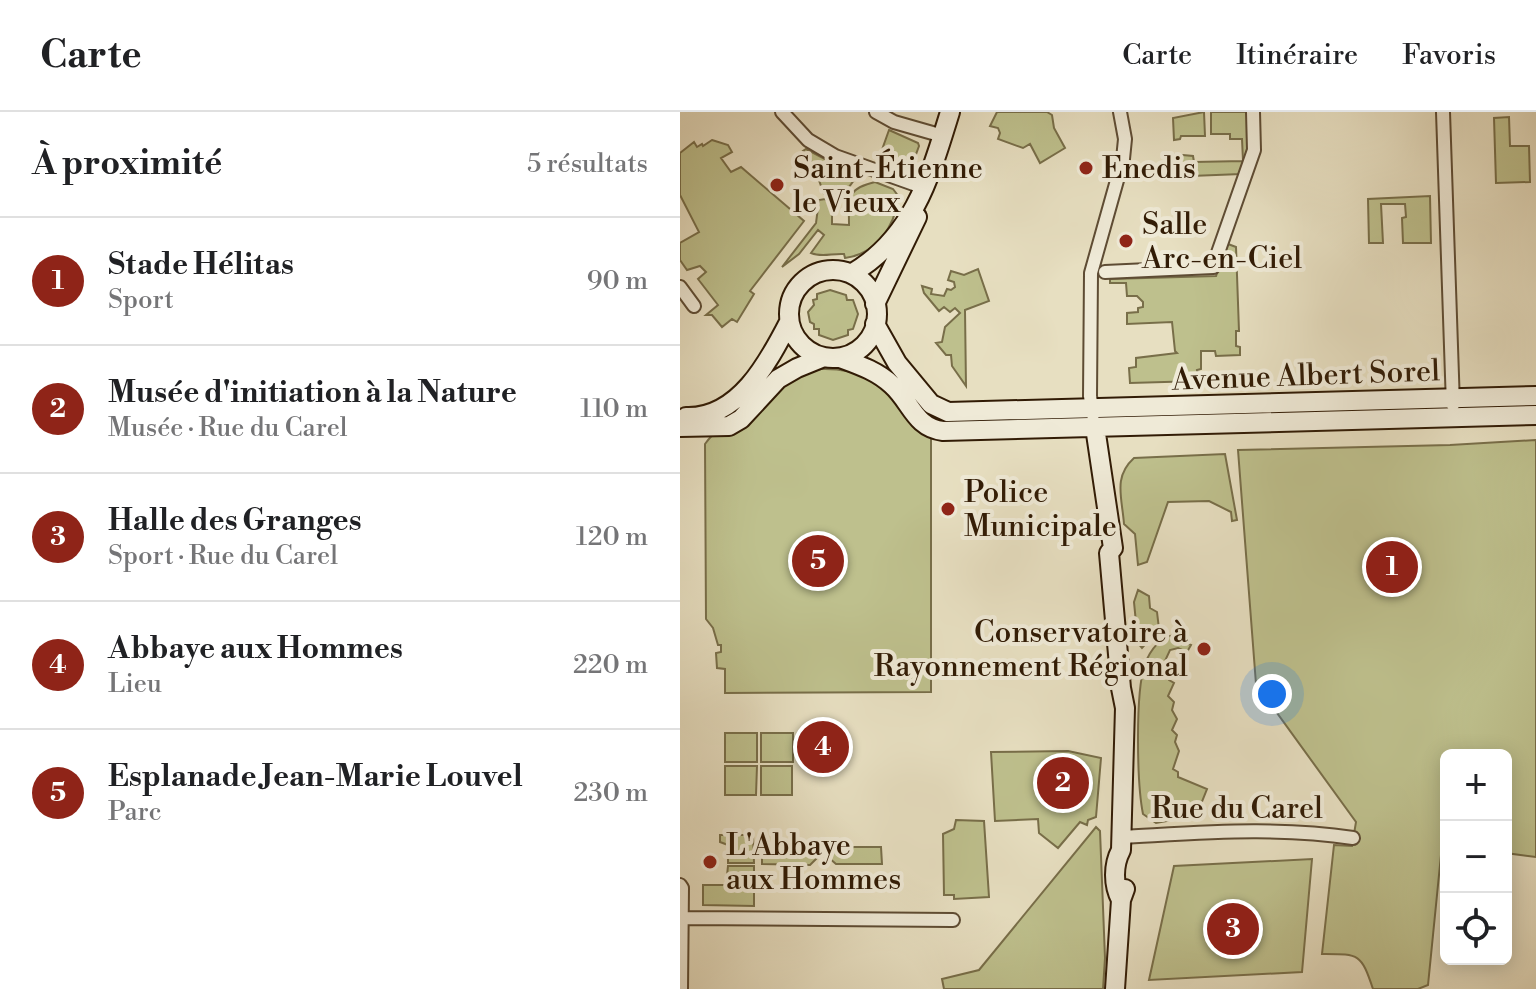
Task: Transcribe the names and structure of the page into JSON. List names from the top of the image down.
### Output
{
  "streets": {
    "main road": ["Avenue Albert Sorel", "Rue du Carel"]
  },
  "crossings": [
    ["Avenue Albert Sorel", "Rue du Carel"]
  ],
  "places": [
    "Enedis",
    "Saint-Étienne le Vieux",
    "Salle Arc-en-Ciel",
    "Police Municipale",
    "Conservatoire à Rayonnement Régional",
    "L'Abbaye aux Hommes"
  ],
  "page": {
    "header": "Carte",
    "nav": ["Carte", "Itinéraire", "Favoris"],
    "heading": ["À proximité", "5 résultats"],
    "list": [
      {
        "mark": "1",
        "name": "Stade Hélitas",
        "note": "Sport",
        "value": "90 m"
      },
      {
        "mark": "2",
        "name": "Musée d'initiation à la Nature",
        "note": "Musée · Rue du Carel",
        "value": "110 m"
      },
      {
        "mark": "3",
        "name": "Halle des Granges",
        "note": "Sport · Rue du Carel",
        "value": "120 m"
      },
      {
        "mark": "4",
        "name": "Abbaye aux Hommes",
        "note": "Lieu",
        "value": "220 m"
      },
      {
        "mark": "5",
        "name": "Esplanade Jean-Marie Louvel",
        "note": "Parc",
        "value": "230 m"
      }
    ],
    "pins": [
      "5",
      "1",
      "4",
      "2",
      "3"
    ],
    "map_buttons": ["+", "−"]
  }
}
